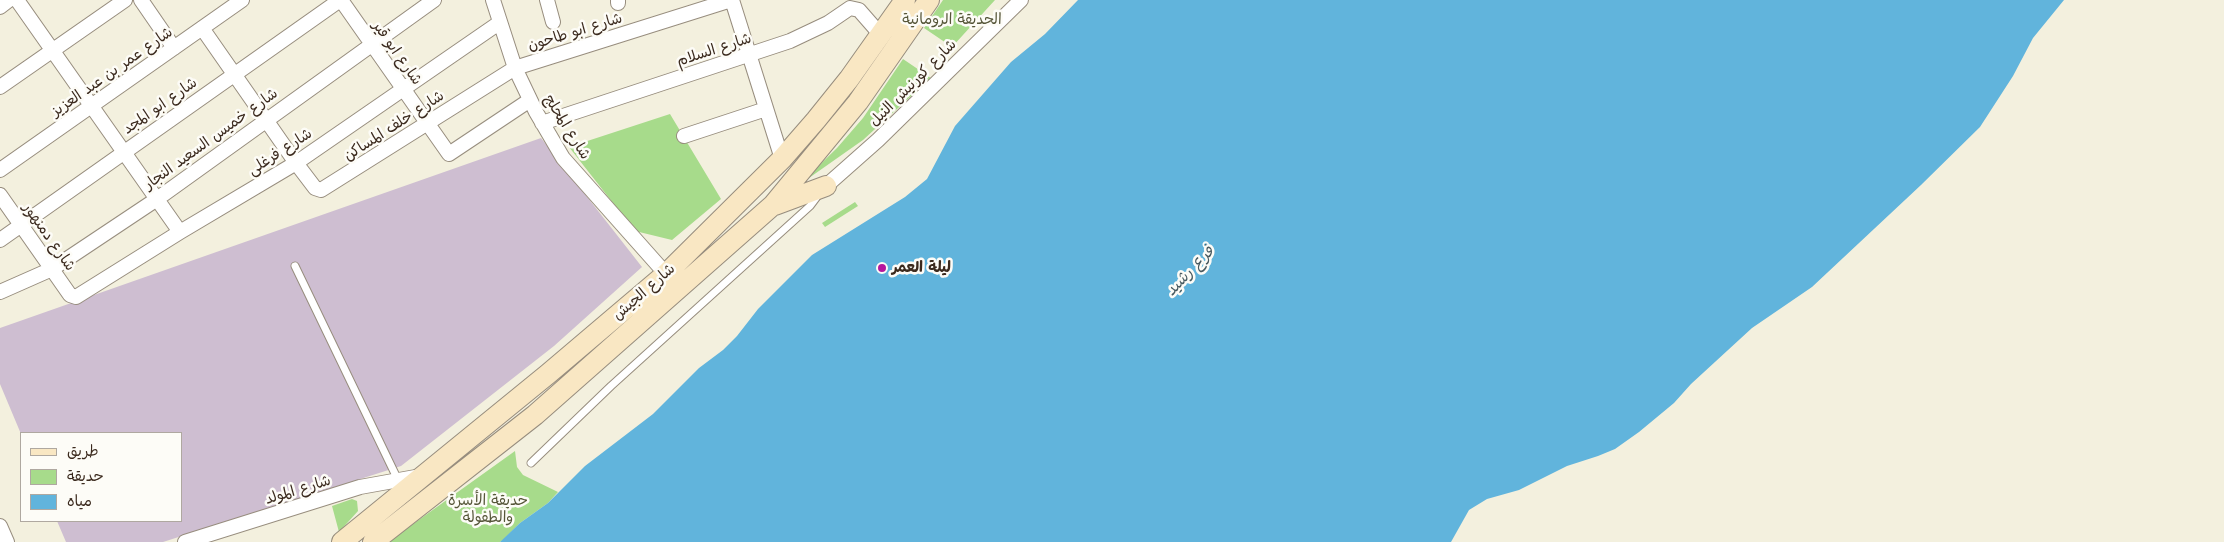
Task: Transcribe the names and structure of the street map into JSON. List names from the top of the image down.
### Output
{
  "streets": {
    "main road": ["شارع الجيش"],
    "street": [
      "شارع ابو طاحون",
      "شارع السلام",
      "شارع ابو قير",
      "شارع عمر بن عبد العزيز",
      "شارع كورنيش النيل",
      "شارع ابو المجد",
      "شارع خلف المساكن",
      "شارع المحلج",
      "شارع خميس السعيد النجار",
      "شارع فرغلى",
      "شارع دمنهور",
      "شارع المولد"
    ]
  },
  "crossings": [
    ["شارع ابو طاحون", "شارع خلف المساكن"],
    ["شارع ابو طاحون", "شارع المحلج"],
    ["شارع السلام", "شارع المحلج"],
    ["شارع السلام", "شارع الجيش"],
    ["شارع ابو قير", "شارع ابو المجد"],
    ["شارع ابو قير", "شارع خلف المساكن"],
    ["شارع ابو قير", "شارع المحلج"],
    ["شارع ابو قير", "شارع خميس السعيد النجار"],
    ["شارع ابو قير", "شارع فرغلى"],
    ["شارع عمر بن عبد العزيز", "شارع خلف المساكن"],
    ["شارع ابو المجد", "شارع خلف المساكن"],
    ["شارع ابو المجد", "شارع دمنهور"],
    ["شارع خلف المساكن", "شارع المحلج"],
    ["شارع خلف المساكن", "شارع خميس السعيد النجار"],
    ["شارع خلف المساكن", "شارع فرغلى"],
    ["شارع المحلج", "شارع فرغلى"],
    ["شارع المحلج", "شارع الجيش"],
    ["شارع خميس السعيد النجار", "شارع دمنهور"],
    ["شارع فرغلى", "شارع دمنهور"],
    ["شارع الجيش", "شارع المولد"]
  ],
  "water": ["فرع رشيد"],
  "parks": ["الحديقة الرومانية", "حديقة الأسرة والطفولة"],
  "places": ["ليلة العمر"],
  "legend": ["طريق", "حديقة", "مياه"]
}
